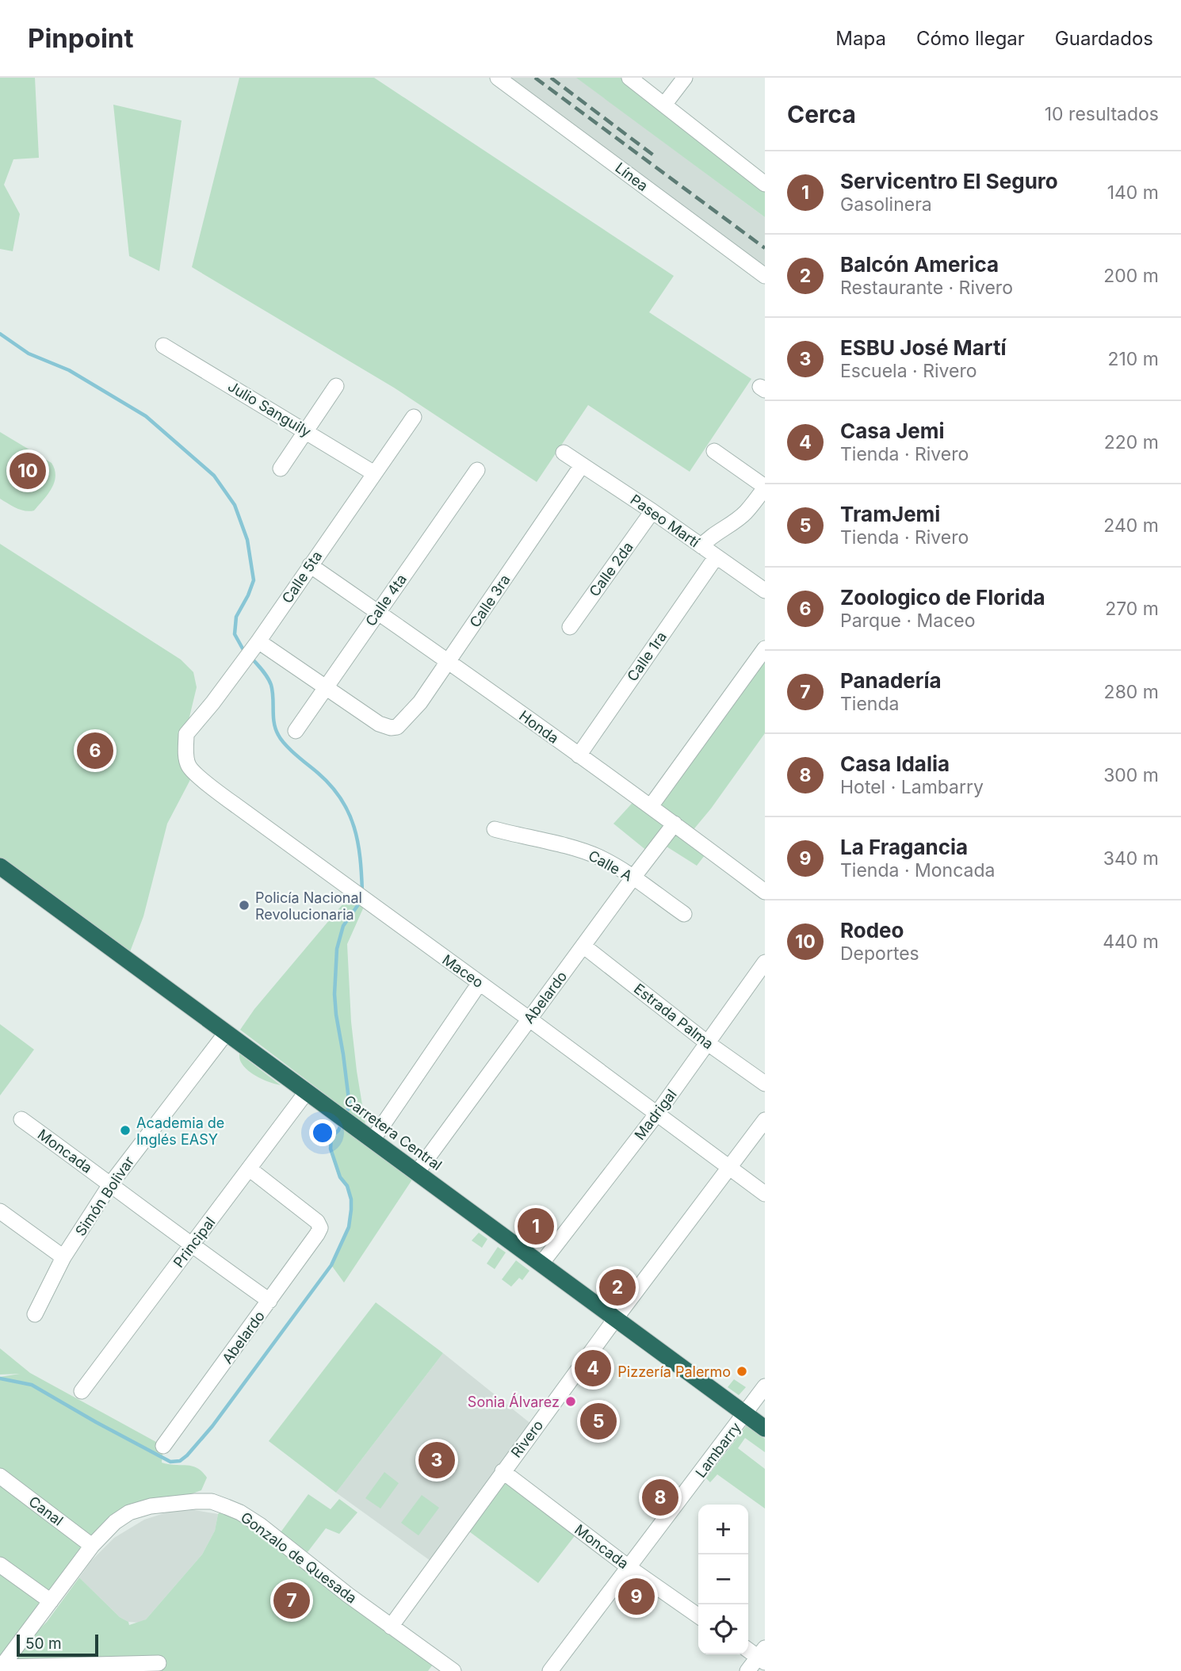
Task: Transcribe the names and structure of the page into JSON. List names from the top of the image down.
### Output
{
  "streets": {
    "highway": ["Carretera Central"],
    "street": [
      "Línea",
      "Julio Sanguily",
      "Paseo Martí",
      "Calle 2da",
      "Calle 5ta",
      "Calle 4ta",
      "Calle 3ra",
      "Calle 1ra",
      "Honda",
      "Calle A",
      "Maceo",
      "Abelardo",
      "Estrada Palma",
      "Madrigal",
      "Moncada",
      "Simón Bolivar",
      "Principal",
      "Rivero",
      "Lambarry",
      "Canal",
      "Gonzalo de Quesada"
    ]
  },
  "crossings": [
    ["Julio Sanguily", "Calle 5ta"],
    ["Paseo Martí", "Calle 2da"],
    ["Paseo Martí", "Calle 3ra"],
    ["Paseo Martí", "Calle 1ra"],
    ["Calle 5ta", "Honda"],
    ["Calle 5ta", "Maceo"],
    ["Calle 4ta", "Calle 3ra"],
    ["Calle 4ta", "Honda"],
    ["Calle 3ra", "Honda"],
    ["Calle 1ra", "Honda"],
    ["Honda", "Abelardo"],
    ["Calle A", "Abelardo"],
    ["Maceo", "Abelardo"],
    ["Maceo", "Madrigal"],
    ["Maceo", "Rivero"],
    ["Abelardo", "Estrada Palma"],
    ["Abelardo", "Carretera Central"],
    ["Abelardo", "Moncada"],
    ["Abelardo", "Principal"],
    ["Estrada Palma", "Madrigal"],
    ["Madrigal", "Carretera Central"],
    ["Carretera Central", "Simón Bolivar"],
    ["Carretera Central", "Principal"],
    ["Carretera Central", "Rivero"],
    ["Carretera Central", "Lambarry"],
    ["Moncada", "Simón Bolivar"],
    ["Moncada", "Principal"],
    ["Moncada", "Rivero"],
    ["Moncada", "Lambarry"],
    ["Rivero", "Gonzalo de Quesada"],
    ["Canal", "Gonzalo de Quesada"]
  ],
  "places": [
    "Policía Nacional Revolucionaria",
    "Academia de Inglés EASY",
    "Pizzería Palermo",
    "Sonia Álvarez"
  ],
  "scale_bar": "50 m",
  "page": {
    "header": "Pinpoint",
    "nav": ["Mapa", "Cómo llegar", "Guardados"],
    "heading": ["Cerca", "10 resultados"],
    "list": [
      {
        "mark": "1",
        "name": "Servicentro El Seguro",
        "note": "Gasolinera",
        "value": "140 m"
      },
      {
        "mark": "2",
        "name": "Balcón America",
        "note": "Restaurante · Rivero",
        "value": "200 m"
      },
      {
        "mark": "3",
        "name": "ESBU José Martí",
        "note": "Escuela · Rivero",
        "value": "210 m"
      },
      {
        "mark": "4",
        "name": "Casa Jemi",
        "note": "Tienda · Rivero",
        "value": "220 m"
      },
      {
        "mark": "5",
        "name": "TramJemi",
        "note": "Tienda · Rivero",
        "value": "240 m"
      },
      {
        "mark": "6",
        "name": "Zoologico de Florida",
        "note": "Parque · Maceo",
        "value": "270 m"
      },
      {
        "mark": "7",
        "name": "Panadería",
        "note": "Tienda",
        "value": "280 m"
      },
      {
        "mark": "8",
        "name": "Casa Idalia",
        "note": "Hotel · Lambarry",
        "value": "300 m"
      },
      {
        "mark": "9",
        "name": "La Fragancia",
        "note": "Tienda · Moncada",
        "value": "340 m"
      },
      {
        "mark": "10",
        "name": "Rodeo",
        "note": "Deportes",
        "value": "440 m"
      }
    ],
    "pins": [
      "10",
      "6",
      "1",
      "2",
      "4",
      "5",
      "3",
      "8",
      "9",
      "7"
    ],
    "map_buttons": ["+", "−"],
    "scale": "50 m"
  }
}
